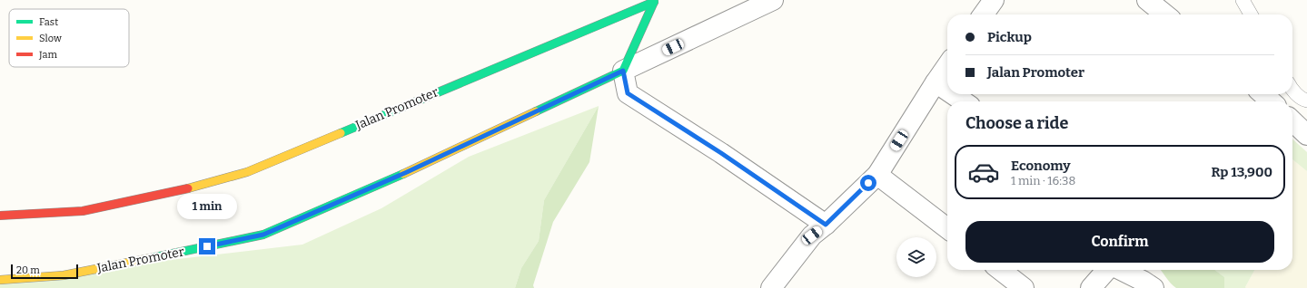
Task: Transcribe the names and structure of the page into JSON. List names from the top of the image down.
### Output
{
  "streets": {
    "street": ["Jalan Promoter"]
  },
  "legend": ["Fast", "Slow", "Jam"],
  "scale_bar": "20 m",
  "page": {
    "banner": ["Pickup", "Jalan Promoter"],
    "heading": "Choose a ride",
    "list": [
      {
        "name": "Economy",
        "note": "1 min · 16:38",
        "value": "Rp 13,900"
      }
    ],
    "bubble": "1 min",
    "buttons": "Confirm",
    "scale": "20 m"
  }
}
